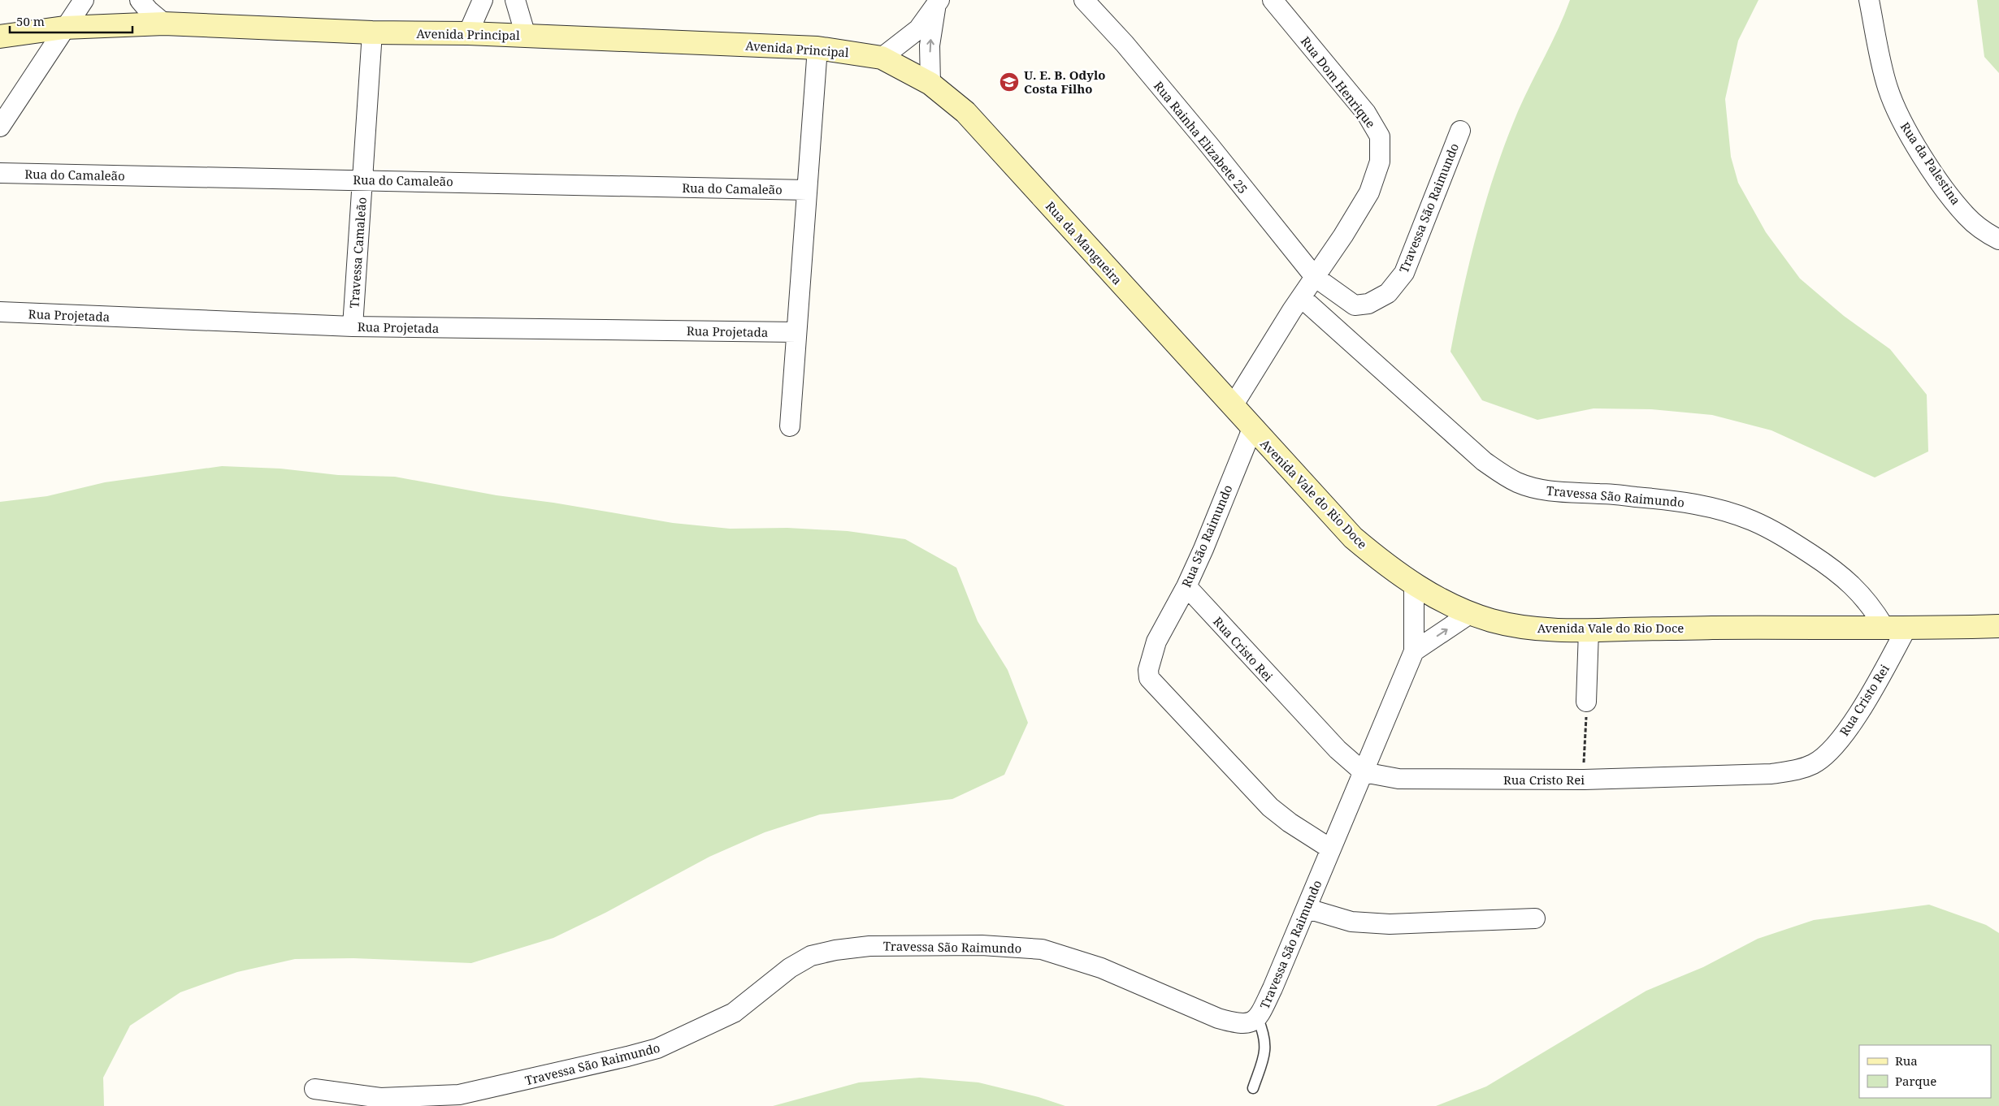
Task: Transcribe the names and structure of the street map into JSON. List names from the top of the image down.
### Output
{
  "streets": {
    "street": [
      "Avenida Principal",
      "Rua Dom Henrique",
      "Rua Rainha Elizabete 25",
      "Rua da Palestina",
      "Rua do Camaleão",
      "Travessa São Raimundo",
      "Rua da Mangueira",
      "Travessa Camaleão",
      "Rua Projetada",
      "Avenida Vale do Rio Doce",
      "Rua São Raimundo",
      "Rua Cristo Rei"
    ]
  },
  "crossings": [
    ["Avenida Principal", "Rua da Mangueira"],
    ["Avenida Principal", "Travessa Camaleão"],
    ["Rua Dom Henrique", "Rua Rainha Elizabete 25"],
    ["Rua Dom Henrique", "Travessa São Raimundo"],
    ["Rua Rainha Elizabete 25", "Travessa São Raimundo"],
    ["Rua do Camaleão", "Travessa Camaleão"],
    ["Travessa São Raimundo", "Avenida Vale do Rio Doce"],
    ["Travessa São Raimundo", "Rua São Raimundo"],
    ["Travessa São Raimundo", "Rua Cristo Rei"],
    ["Rua da Mangueira", "Avenida Vale do Rio Doce"],
    ["Travessa Camaleão", "Rua Projetada"],
    ["Avenida Vale do Rio Doce", "Rua São Raimundo"],
    ["Avenida Vale do Rio Doce", "Rua Cristo Rei"],
    ["Rua São Raimundo", "Rua Cristo Rei"]
  ],
  "places": {
    "school or university": ["U. E. B. Odylo Costa Filho"]
  },
  "legend": ["Rua", "Parque"],
  "scale_bar": "50 m"
}
